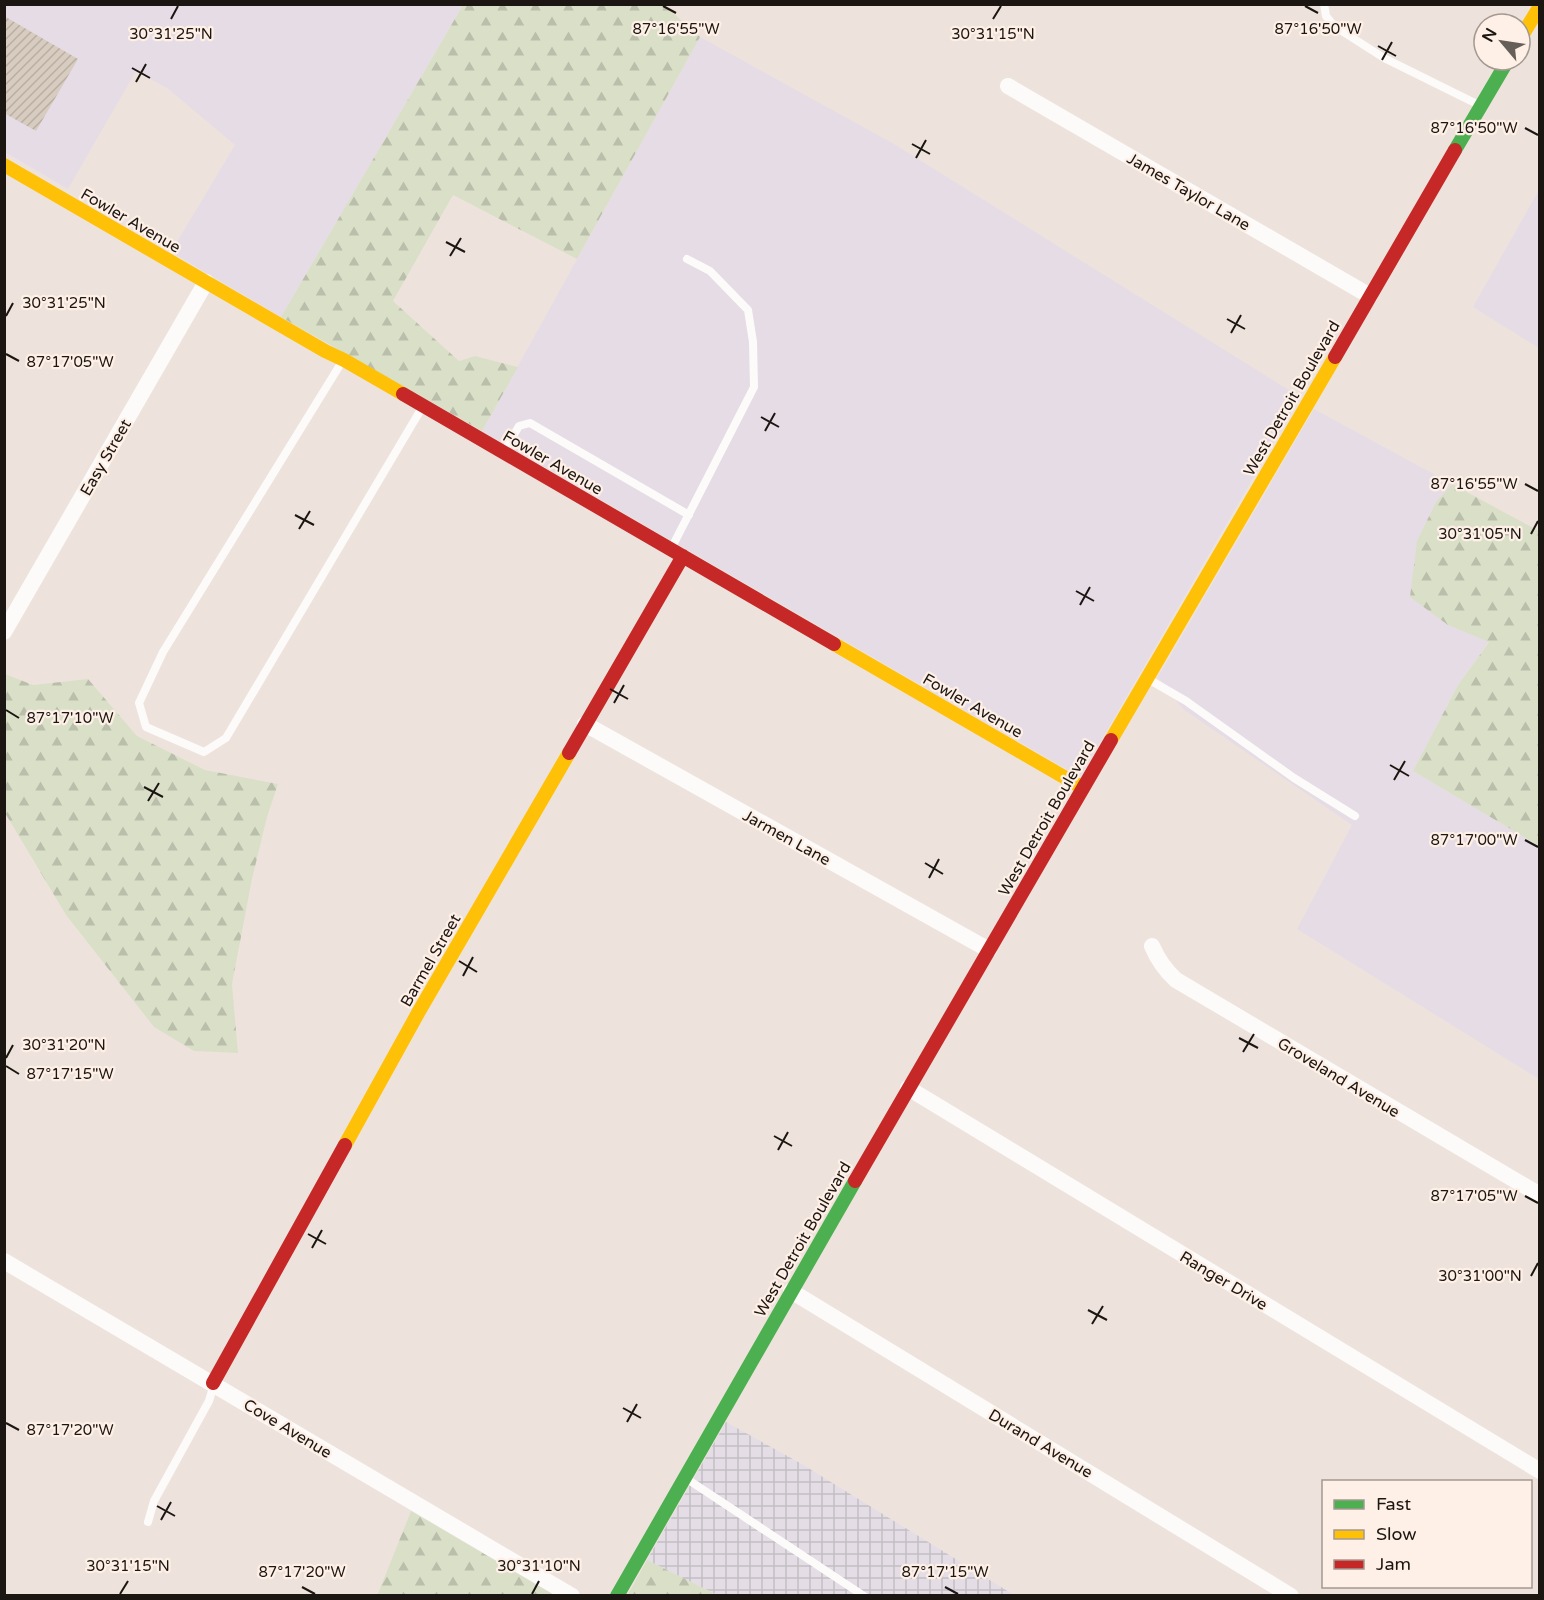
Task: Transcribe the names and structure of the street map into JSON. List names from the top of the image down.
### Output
{
  "streets": {
    "street": [
      "James Taylor Lane",
      "Fowler Avenue",
      "West Detroit Boulevard",
      "Easy Street",
      "Jarmen Lane",
      "Barmel Street",
      "Groveland Avenue",
      "Ranger Drive",
      "Cove Avenue",
      "Durand Avenue"
    ]
  },
  "crossings": [
    ["James Taylor Lane", "West Detroit Boulevard"],
    ["Fowler Avenue", "West Detroit Boulevard"],
    ["Fowler Avenue", "Easy Street"],
    ["Fowler Avenue", "Barmel Street"],
    ["West Detroit Boulevard", "Jarmen Lane"],
    ["West Detroit Boulevard", "Ranger Drive"],
    ["West Detroit Boulevard", "Durand Avenue"],
    ["Jarmen Lane", "Barmel Street"],
    ["Barmel Street", "Cove Avenue"]
  ],
  "legend": ["Fast", "Slow", "Jam"],
  "north": "top left",
  "coordinates": [
    "87°16'55\"W",
    "87°16'50\"W",
    "30°31'15\"N",
    "30°31'25\"N",
    "87°17'05\"W",
    "30°31'05\"N",
    "87°17'10\"W",
    "87°17'00\"W",
    "30°31'20\"N",
    "87°17'15\"W",
    "30°31'00\"N",
    "87°17'20\"W",
    "30°31'10\"N"
  ]
}
